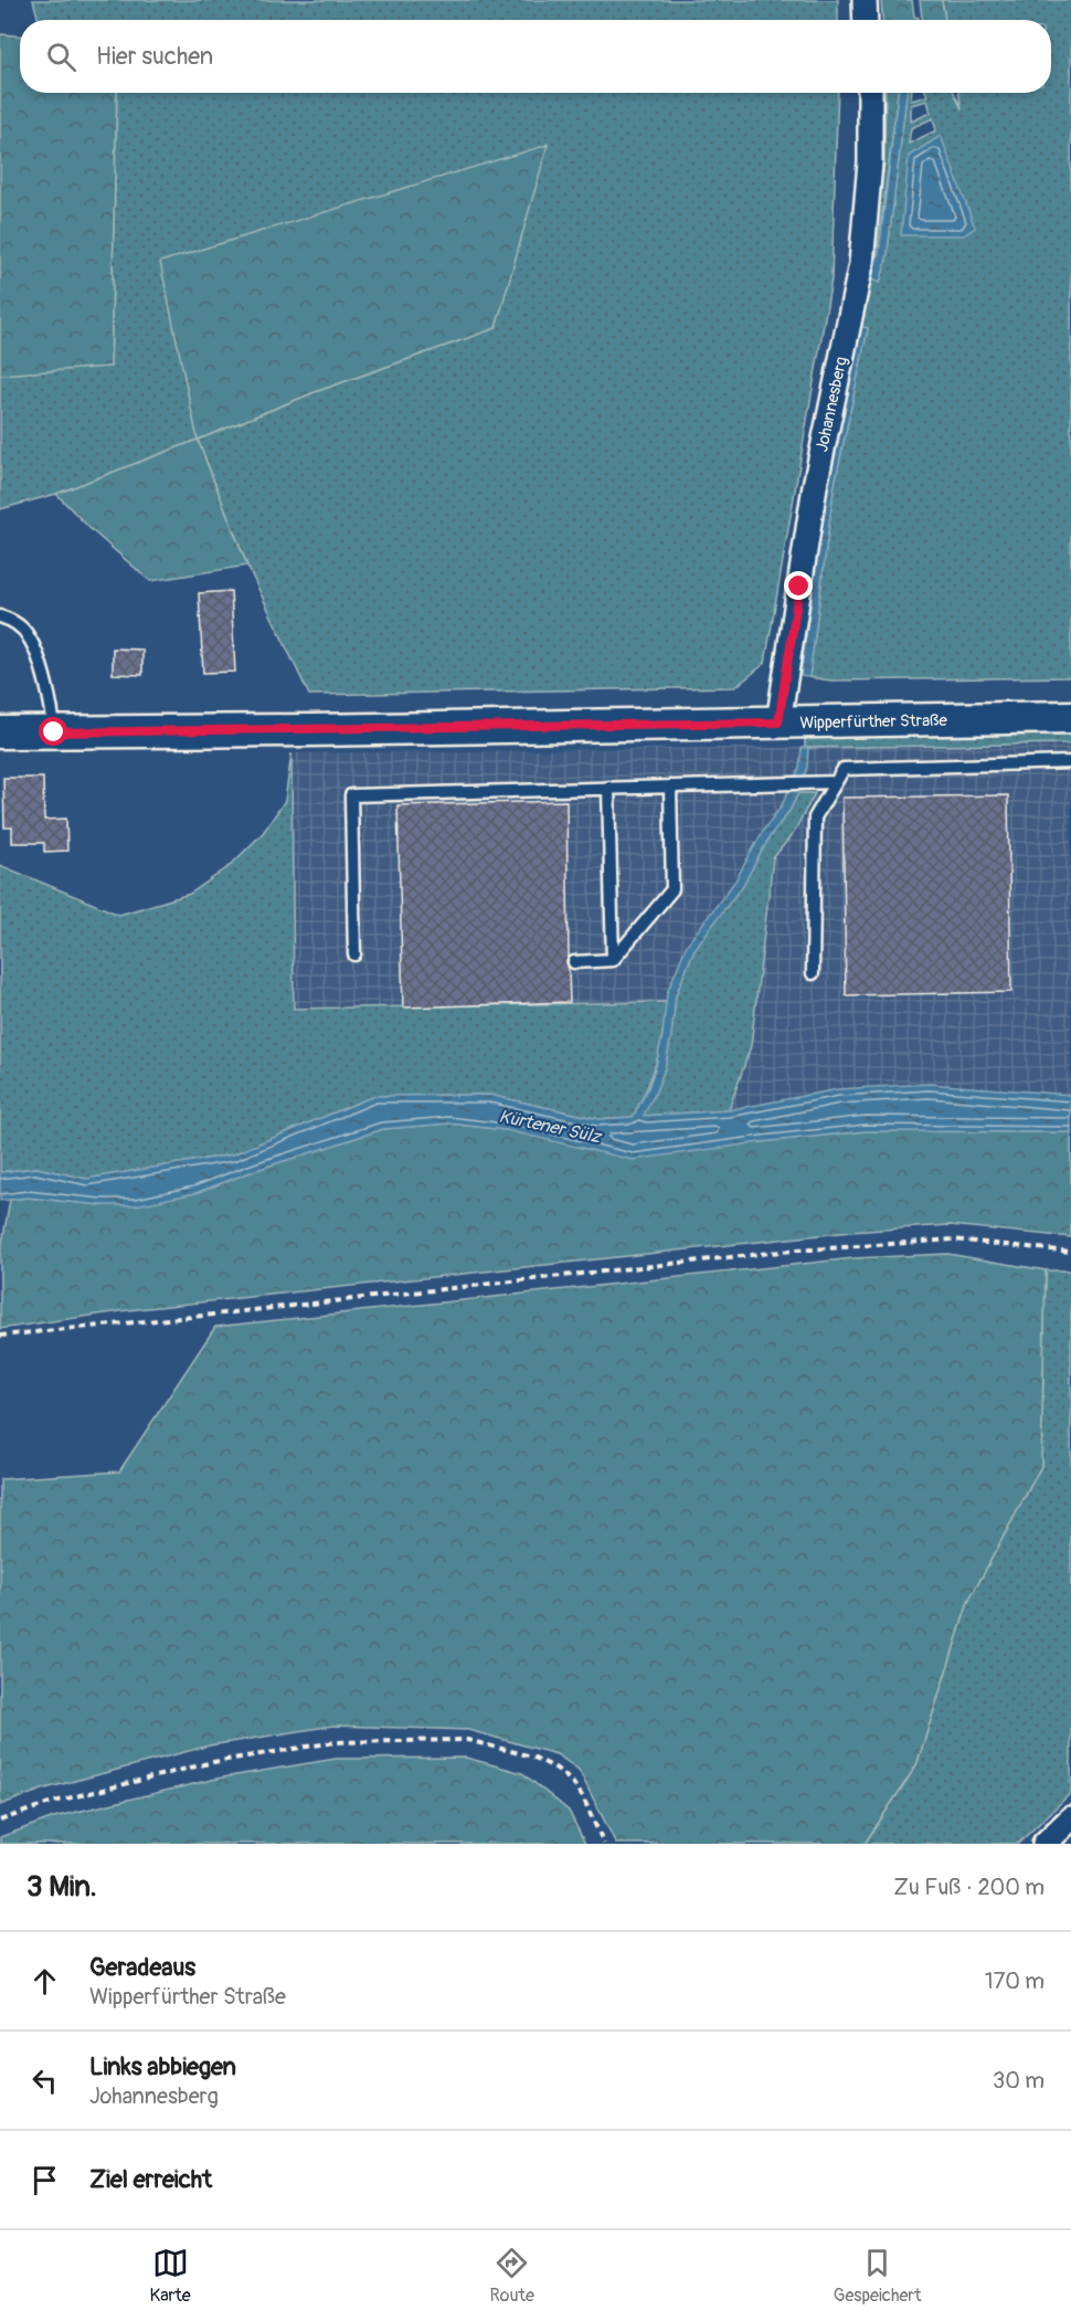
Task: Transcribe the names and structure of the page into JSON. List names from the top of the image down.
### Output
{
  "streets": {
    "main road": ["Wipperfürther Straße"],
    "street": ["Johannesberg"]
  },
  "crossings": [
    ["Johannesberg", "Wipperfürther Straße"]
  ],
  "water": ["Kürtener Sülz"],
  "page": {
    "search": "Hier suchen",
    "heading": ["3 Min.", "Zu Fuß · 200 m"],
    "list": [
      ["Geradeaus", "Wipperfürther Straße", "170 m"],
      ["Links abbiegen", "Johannesberg", "30 m"],
      "Ziel erreicht"
    ],
    "nav": ["Karte", "Route", "Gespeichert"]
  }
}
